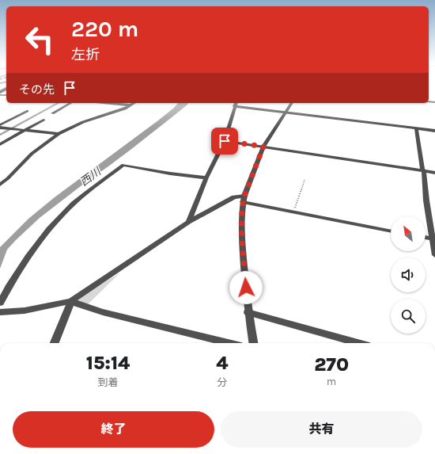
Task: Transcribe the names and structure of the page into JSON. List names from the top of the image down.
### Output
{
  "water": ["西川"],
  "north": "top left",
  "page": {
    "turn": ["220 m", "左折"],
    "then": "その先",
    "eta": [
      "15:14",
      "到着",
      "4",
      "分",
      "270",
      "m"
    ],
    "buttons": ["終了", "共有"]
  }
}
